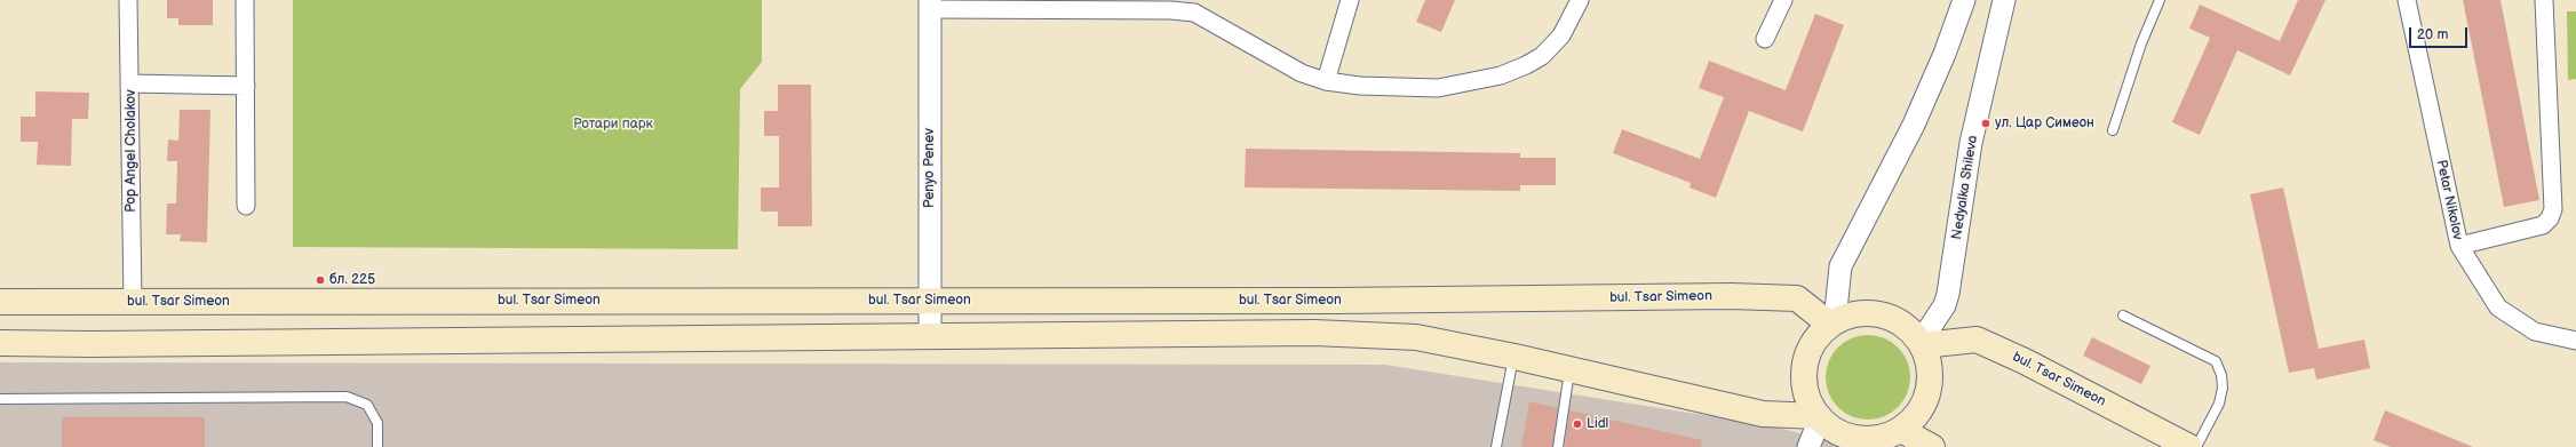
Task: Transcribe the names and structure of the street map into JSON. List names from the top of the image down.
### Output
{
  "streets": {
    "main road": ["bul. Tsar Simeon"],
    "street": [
      "Pop Angel Cholakov",
      "Penyo Penev",
      "Nedyalka Shileva",
      "Petar Nikolov"
    ]
  },
  "crossings": [
    ["Pop Angel Cholakov", "bul. Tsar Simeon"],
    ["Penyo Penev", "bul. Tsar Simeon"],
    ["Nedyalka Shileva", "bul. Tsar Simeon"]
  ],
  "parks": ["Ротари парк"],
  "places": ["ул. Цар Симеон", "бл. 225", "Lidl"],
  "scale_bar": "20 m"
}
